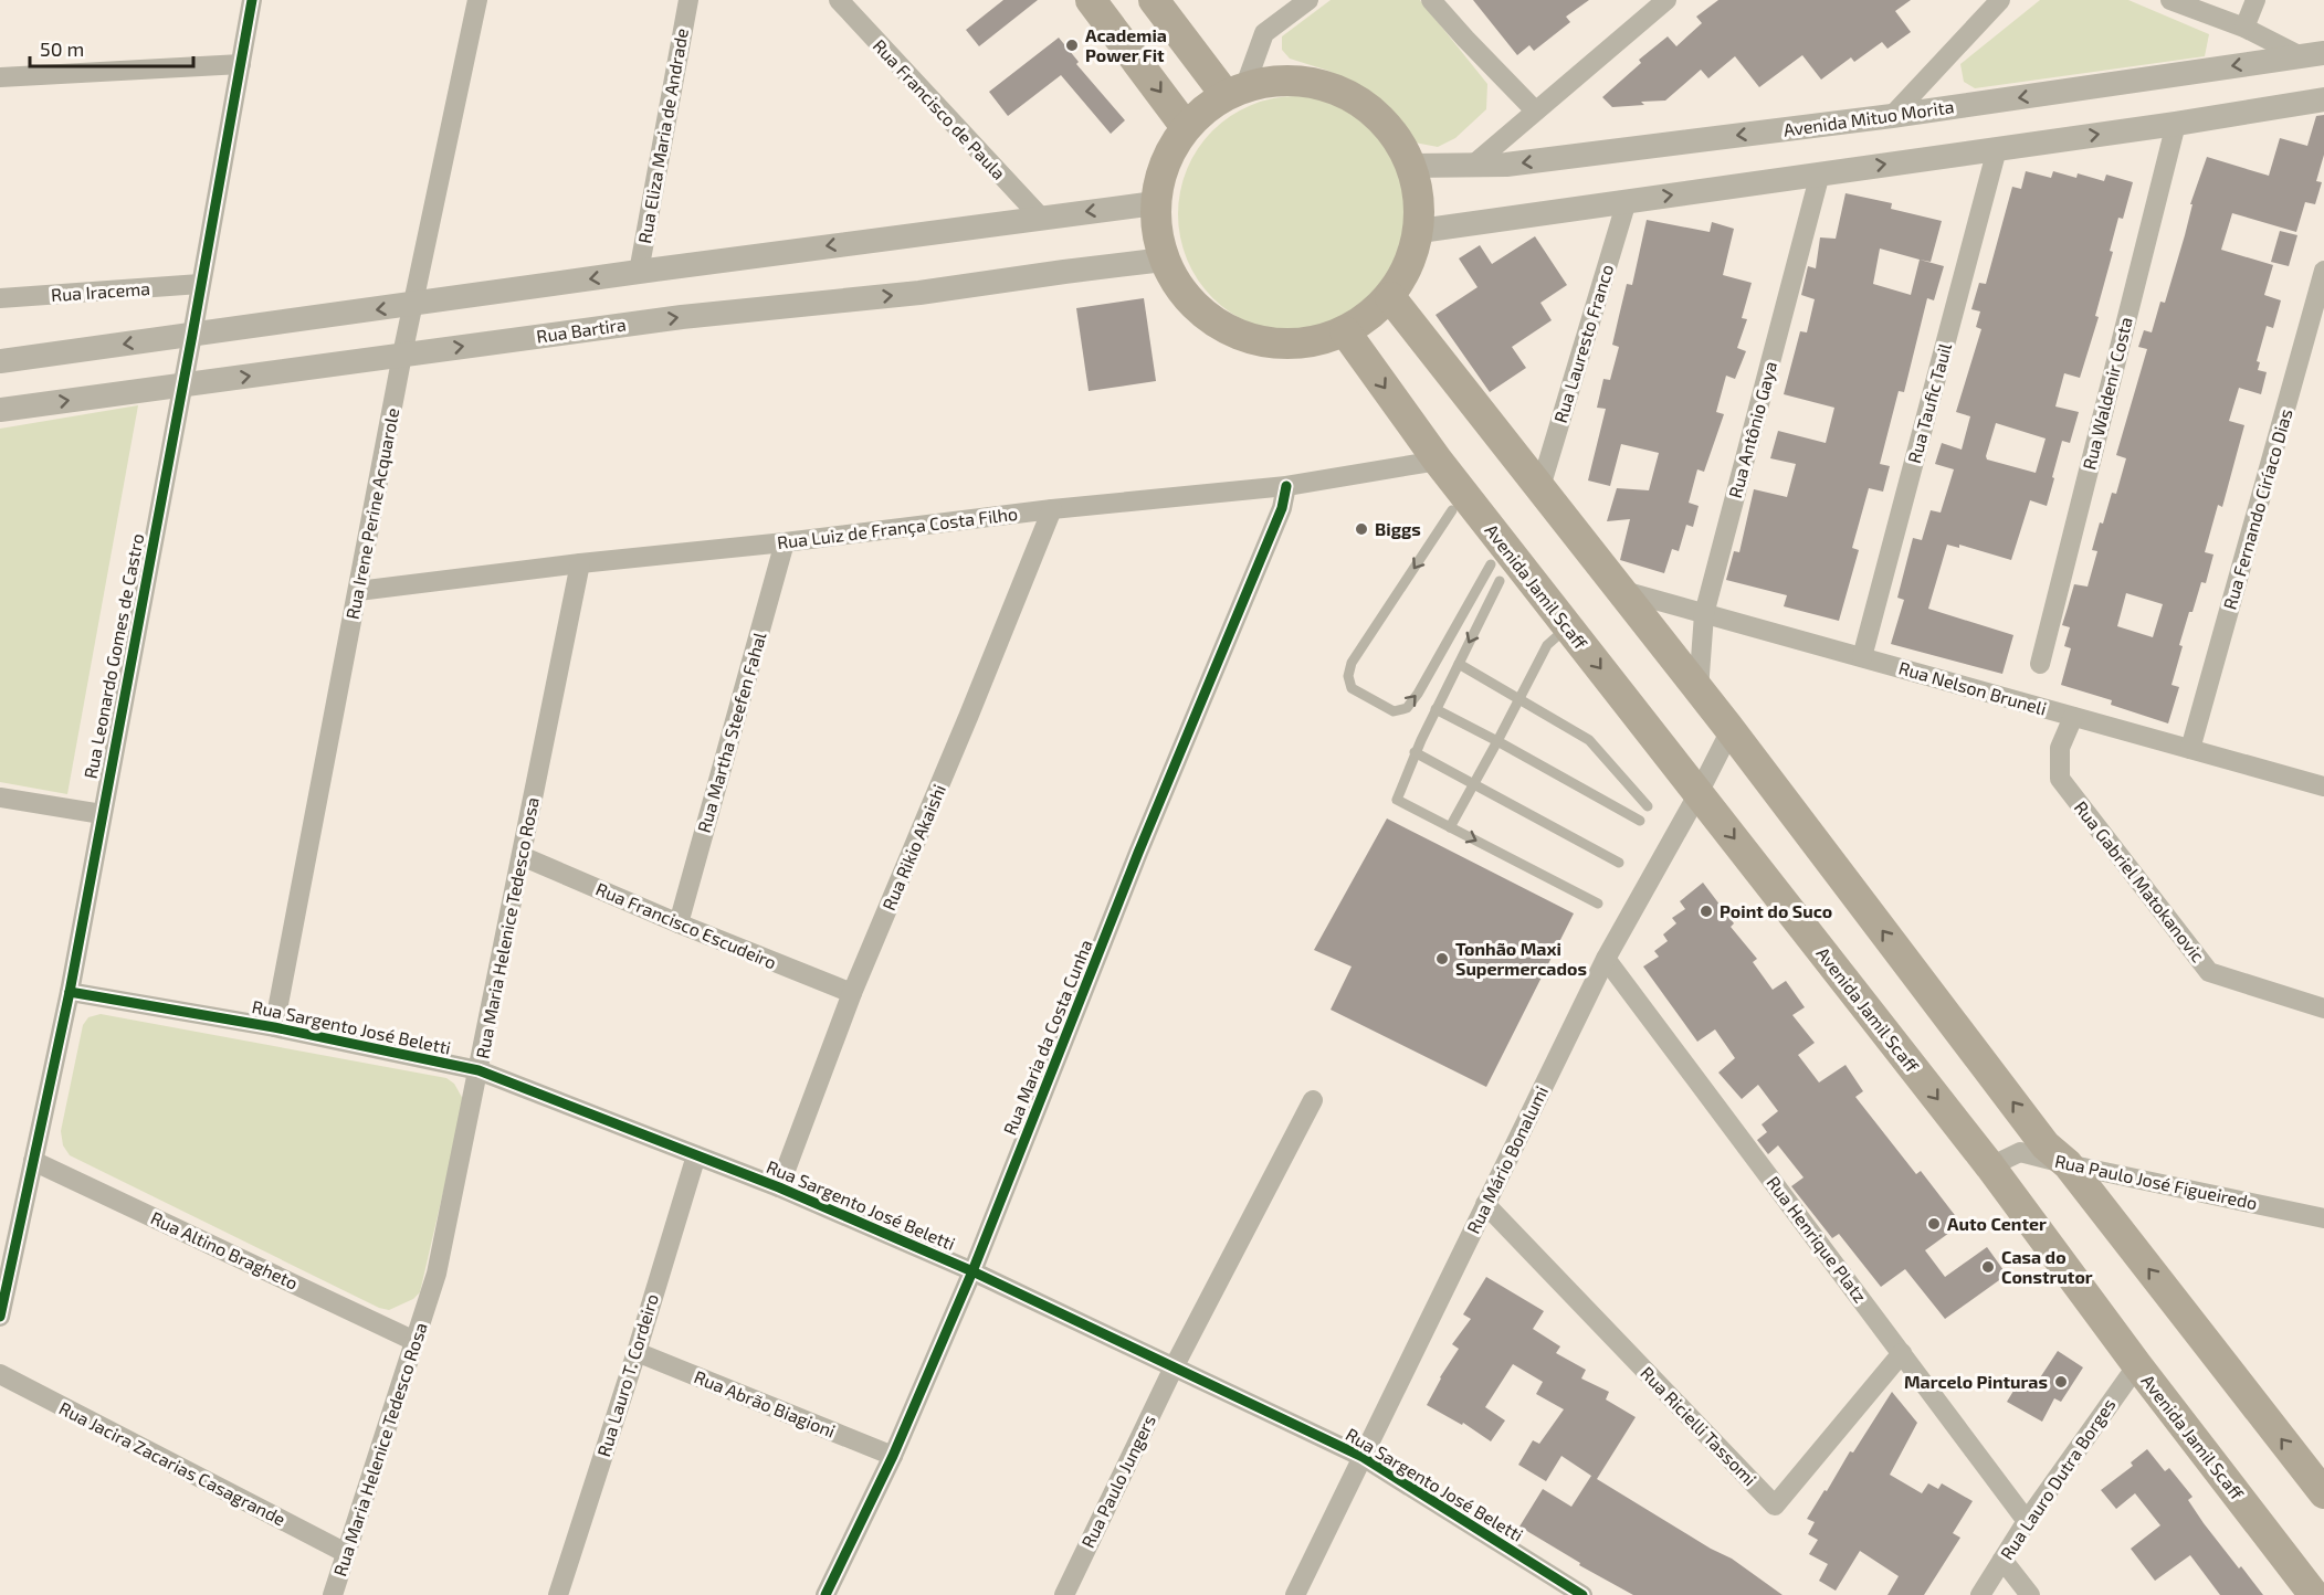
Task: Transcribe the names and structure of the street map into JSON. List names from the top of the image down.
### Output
{
  "streets": {
    "main road": ["Avenida Jamil Scaff"],
    "street": [
      "Rua Francisco de Paula",
      "Avenida Mituo Morita",
      "Rua Eliza Maria de Andrade",
      "Rua Iracema",
      "Rua Bartira",
      "Rua Lauresto Franco",
      "Rua Waldenir Costa",
      "Rua Taufic Tauil",
      "Rua Antônio Gaya",
      "Rua Fernando Ciríaco Dias",
      "Rua Irene Perine Acquarole",
      "Rua Luiz de França Costa Filho",
      "Rua Leonardo Gomes de Castro",
      "Rua Nelson Bruneli",
      "Rua Martha Steefen Fahal",
      "Rua Rikio Akaishi",
      "Rua Gabriel Matokanovic",
      "Rua Francisco Escudeiro",
      "Rua Maria Helenice Tedesco Rosa",
      "Rua Sargento José Beletti",
      "Rua Maria da Costa Cunha",
      "Rua Mário Bonalumi",
      "Rua Paulo José Figueiredo",
      "Rua Henrique Platz",
      "Rua Altino Bragheto",
      "Rua Lauro T. Cordeiro",
      "Rua Abrão Biagioni",
      "Rua Ricielli Tassomi",
      "Rua Jacira Zacarias Casagrande",
      "Rua Lauro Dutra Borges",
      "Rua Paulo Jungers"
    ]
  },
  "crossings": [
    ["Rua Iracema", "Rua Leonardo Gomes de Castro"],
    ["Rua Bartira", "Rua Irene Perine Acquarole"],
    ["Rua Bartira", "Rua Leonardo Gomes de Castro"],
    ["Rua Taufic Tauil", "Rua Nelson Bruneli"],
    ["Rua Antônio Gaya", "Rua Nelson Bruneli"],
    ["Rua Fernando Ciríaco Dias", "Rua Nelson Bruneli"],
    ["Rua Irene Perine Acquarole", "Rua Luiz de França Costa Filho"],
    ["Rua Irene Perine Acquarole", "Rua Sargento José Beletti"],
    ["Rua Luiz de França Costa Filho", "Avenida Jamil Scaff"],
    ["Rua Luiz de França Costa Filho", "Rua Martha Steefen Fahal"],
    ["Rua Luiz de França Costa Filho", "Rua Rikio Akaishi"],
    ["Rua Luiz de França Costa Filho", "Rua Maria Helenice Tedesco Rosa"],
    ["Rua Luiz de França Costa Filho", "Rua Maria da Costa Cunha"],
    ["Avenida Jamil Scaff", "Rua Mário Bonalumi"],
    ["Avenida Jamil Scaff", "Rua Paulo José Figueiredo"],
    ["Avenida Jamil Scaff", "Rua Lauro Dutra Borges"],
    ["Rua Leonardo Gomes de Castro", "Rua Sargento José Beletti"],
    ["Rua Leonardo Gomes de Castro", "Rua Altino Bragheto"],
    ["Rua Nelson Bruneli", "Rua Gabriel Matokanovic"],
    ["Rua Martha Steefen Fahal", "Rua Francisco Escudeiro"],
    ["Rua Rikio Akaishi", "Rua Francisco Escudeiro"],
    ["Rua Rikio Akaishi", "Rua Sargento José Beletti"],
    ["Rua Francisco Escudeiro", "Rua Maria Helenice Tedesco Rosa"],
    ["Rua Maria Helenice Tedesco Rosa", "Rua Sargento José Beletti"],
    ["Rua Maria Helenice Tedesco Rosa", "Rua Altino Bragheto"],
    ["Rua Maria Helenice Tedesco Rosa", "Rua Jacira Zacarias Casagrande"],
    ["Rua Sargento José Beletti", "Rua Maria da Costa Cunha"],
    ["Rua Sargento José Beletti", "Rua Mário Bonalumi"],
    ["Rua Sargento José Beletti", "Rua Lauro T. Cordeiro"],
    ["Rua Sargento José Beletti", "Rua Paulo Jungers"],
    ["Rua Maria da Costa Cunha", "Rua Abrão Biagioni"],
    ["Rua Mário Bonalumi", "Rua Henrique Platz"],
    ["Rua Mário Bonalumi", "Rua Ricielli Tassomi"],
    ["Rua Henrique Platz", "Rua Ricielli Tassomi"],
    ["Rua Henrique Platz", "Rua Lauro Dutra Borges"],
    ["Rua Lauro T. Cordeiro", "Rua Abrão Biagioni"]
  ],
  "places": [
    "Academia Power Fit",
    "Biggs",
    "Point do Suco",
    "Tonhão Maxi Supermercados",
    "Auto Center",
    "Casa do Construtor",
    "Marcelo Pinturas"
  ],
  "scale_bar": "50 m"
}
